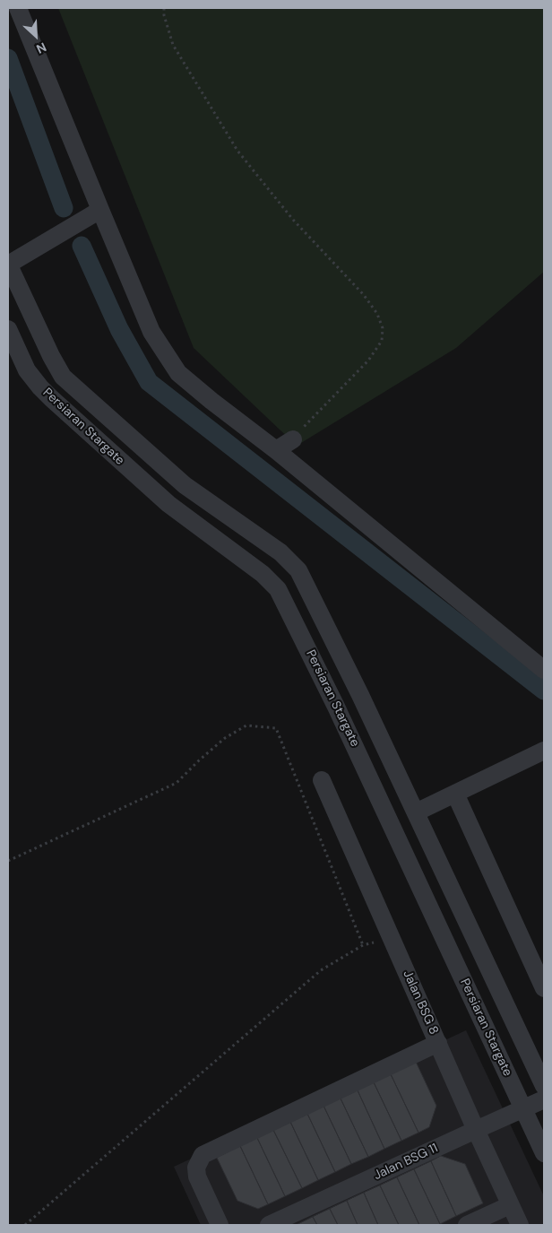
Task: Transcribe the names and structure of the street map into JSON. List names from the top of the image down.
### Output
{
  "streets": {
    "street": ["Persiaran Stargate", "Jalan BSG 8", "Jalan BSG 11"]
  },
  "crossings": [
    ["Persiaran Stargate", "Jalan BSG 11"],
    ["Jalan BSG 8", "Jalan BSG 11"]
  ],
  "north": "bottom right"
}
